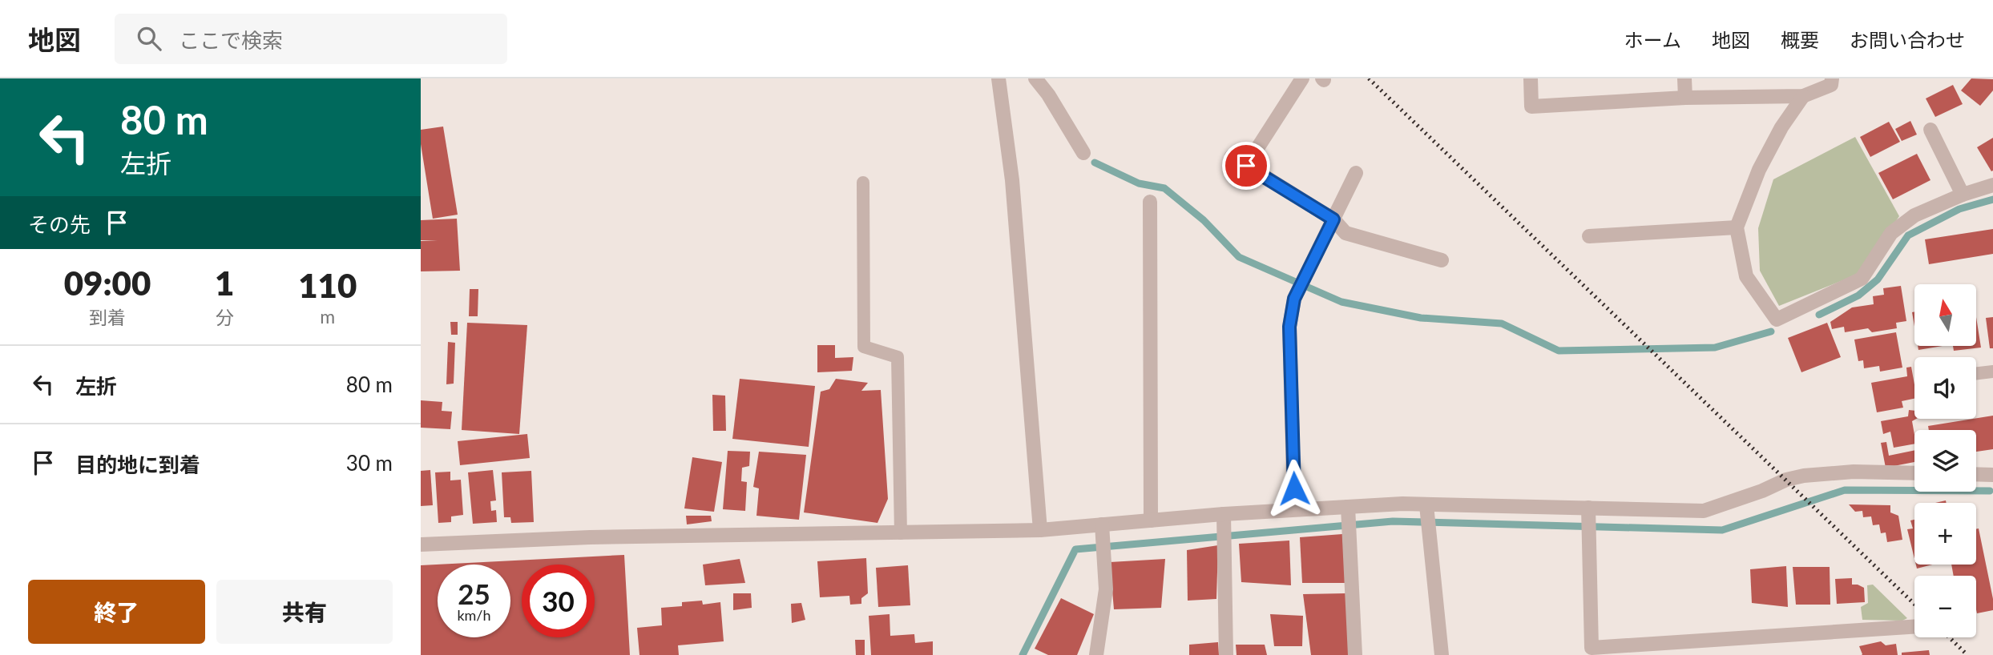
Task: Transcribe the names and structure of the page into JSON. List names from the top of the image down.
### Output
{
  "north": "top",
  "page": {
    "header": "地図",
    "search": "ここで検索",
    "nav": [
      "ホーム",
      "地図",
      "概要",
      "お問い合わせ"
    ],
    "turn": ["80 m", "左折"],
    "then": "その先",
    "eta": [
      "09:00",
      "到着",
      "1",
      "分",
      "110",
      "m"
    ],
    "map_buttons": ["+", "−"],
    "list": [
      {
        "name": "左折",
        "value": "80 m"
      },
      {
        "name": "目的地に到着",
        "value": "30 m"
      }
    ],
    "speed": "25 km/h",
    "limit": "30",
    "buttons": ["終了", "共有"]
  }
}
